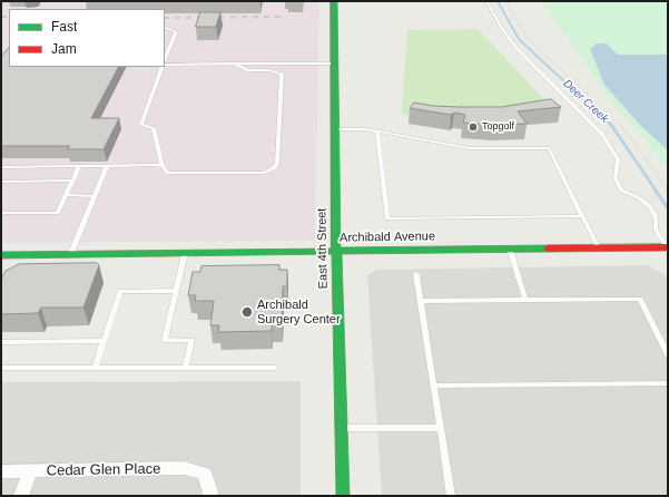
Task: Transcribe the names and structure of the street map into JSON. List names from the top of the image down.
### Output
{
  "streets": {
    "main road": ["Archibald Avenue", "East 4th Street"],
    "street": ["Cedar Glen Place"]
  },
  "crossings": [
    ["Archibald Avenue", "East 4th Street"]
  ],
  "water": ["Deer Creek"],
  "places": ["Topgolf", "Archibald Surgery Center"],
  "legend": ["Fast", "Jam"]
}
